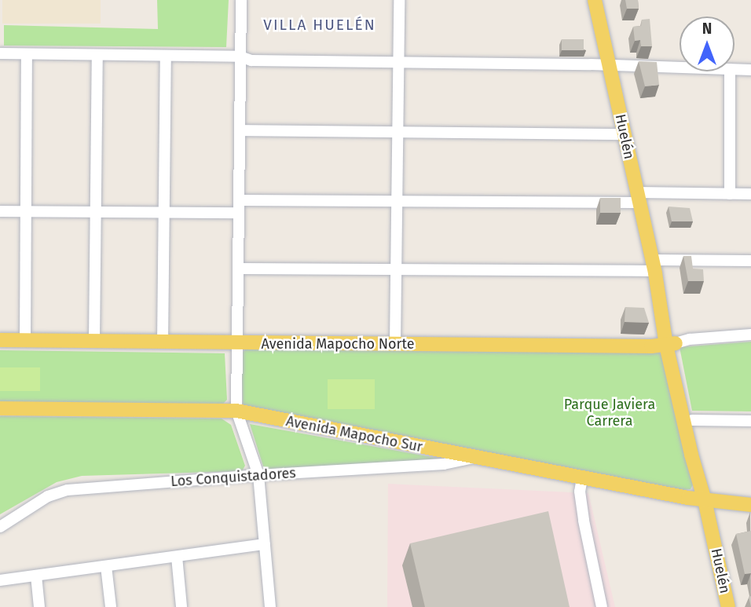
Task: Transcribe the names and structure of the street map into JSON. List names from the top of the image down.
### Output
{
  "streets": {
    "main road": ["Huelén", "Avenida Mapocho Norte", "Avenida Mapocho Sur"],
    "street": ["Los Conquistadores"]
  },
  "crossings": [
    ["Huelén", "Avenida Mapocho Norte"],
    ["Huelén", "Avenida Mapocho Sur"],
    ["Avenida Mapocho Sur", "Los Conquistadores"]
  ],
  "districts": ["VILLA HUELÉN"],
  "parks": ["Parque Javiera Carrera"],
  "north": "top"
}
